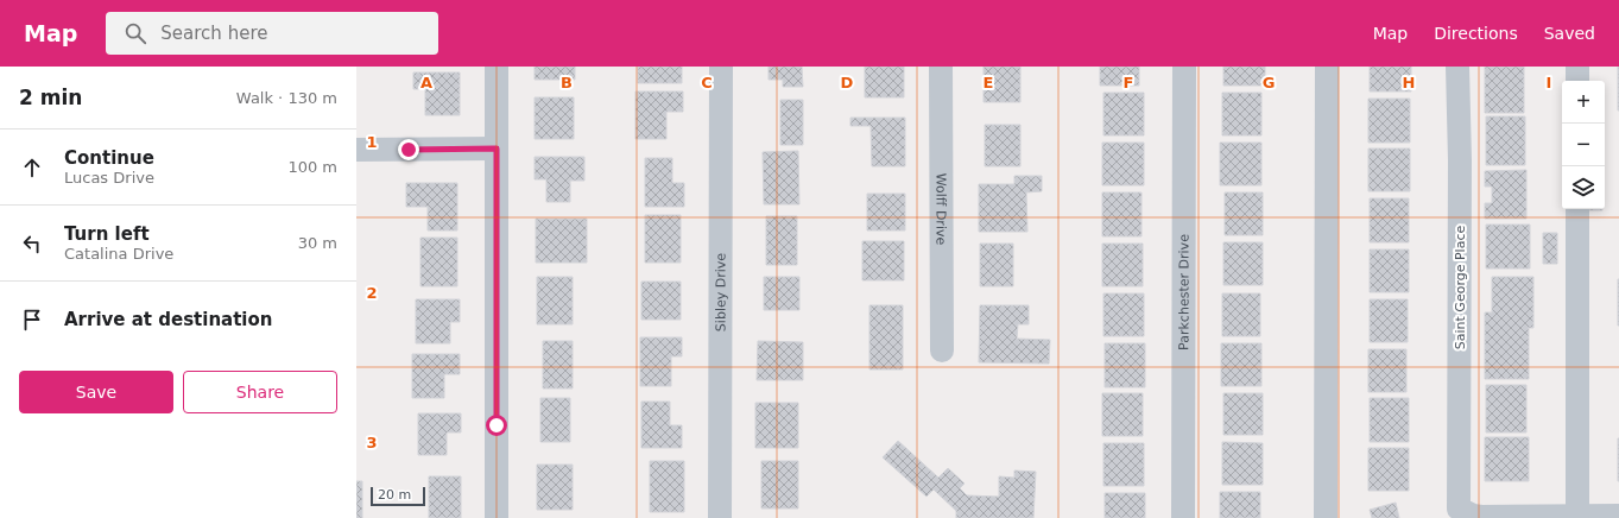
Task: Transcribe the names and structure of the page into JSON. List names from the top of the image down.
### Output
{
  "streets": {
    "street": [
      "Wolff Drive",
      "Saint George Place",
      "Sibley Drive",
      "Parkchester Drive"
    ]
  },
  "scale_bar": "20 m",
  "page": {
    "header": "Map",
    "search": "Search here",
    "nav": ["Map", "Directions", "Saved"],
    "heading": ["2 min", "Walk · 130 m"],
    "map_buttons": ["+", "−"],
    "list": [
      ["Continue", "Lucas Drive", "100 m"],
      ["Turn left", "Catalina Drive", "30 m"],
      "Arrive at destination"
    ],
    "buttons": ["Save", "Share"],
    "scale": "20 m"
  },
  "grid": {
    "columns": [
      "A",
      "B",
      "C",
      "D",
      "E",
      "F",
      "G",
      "H",
      "I"
    ],
    "rows": ["1", "2", "3"]
  }
}
